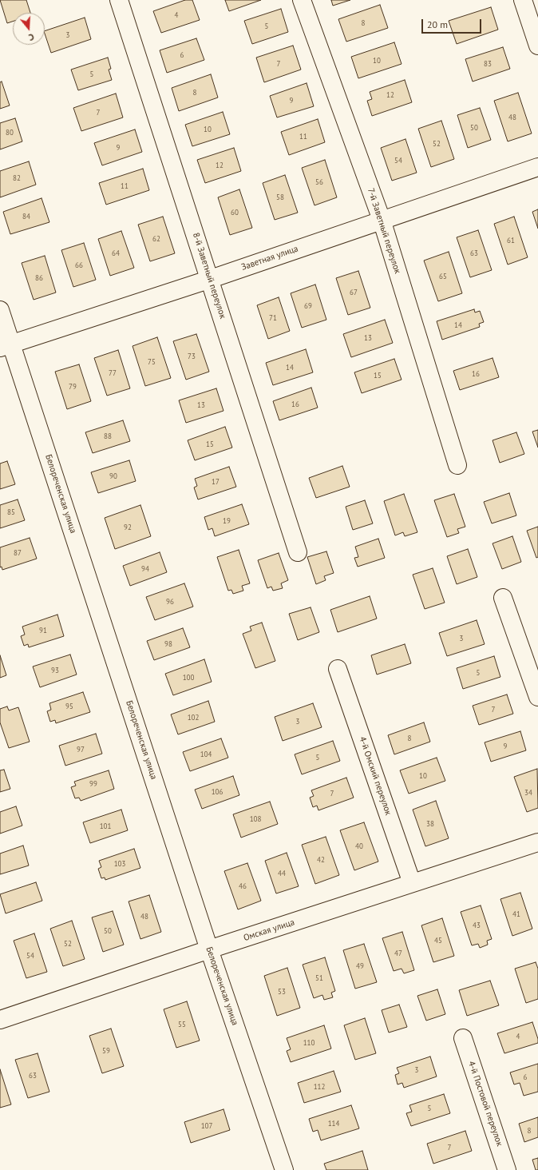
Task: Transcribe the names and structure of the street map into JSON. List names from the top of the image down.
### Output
{
  "streets": {
    "street": [
      "7-й Заветный переулок",
      "Заветная улица",
      "8-й Заветный переулок",
      "Белореченская улица",
      "4-й Омский переулок",
      "Омская улица",
      "4-й Постовой переулок"
    ]
  },
  "crossings": [
    ["7-й Заветный переулок", "Заветная улица"],
    ["Заветная улица", "8-й Заветный переулок"],
    ["Заветная улица", "Белореченская улица"],
    ["Белореченская улица", "Омская улица"],
    ["4-й Омский переулок", "Омская улица"]
  ],
  "house_numbers": [
    "4",
    "8",
    "5",
    "3",
    "6",
    "10",
    "7",
    "83",
    "5",
    "8",
    "12",
    "9",
    "7",
    "48",
    "50",
    "10",
    "80",
    "11",
    "52",
    "9",
    "54",
    "12",
    "82",
    "56",
    "11",
    "58",
    "60",
    "84",
    "62",
    "61",
    "64",
    "63",
    "66",
    "65",
    "86",
    "67",
    "69",
    "71",
    "14",
    "13",
    "73",
    "75",
    "14",
    "77",
    "16",
    "15",
    "79",
    "16",
    "13",
    "88",
    "15",
    "90",
    "17",
    "85",
    "19",
    "92",
    "87",
    "94",
    "96",
    "91",
    "3",
    "98",
    "93",
    "5",
    "100",
    "95",
    "7",
    "102",
    "3",
    "8",
    "9",
    "97",
    "104",
    "5",
    "10",
    "99",
    "106",
    "34",
    "7",
    "108",
    "38",
    "101",
    "40",
    "42",
    "103",
    "44",
    "46",
    "41",
    "48",
    "43",
    "50",
    "45",
    "52",
    "47",
    "54",
    "49",
    "51",
    "53",
    "55",
    "4",
    "110",
    "59",
    "3",
    "63",
    "6",
    "112",
    "5",
    "114",
    "107",
    "8",
    "7"
  ],
  "scale_bar": "20 m",
  "north": "bottom"
}
